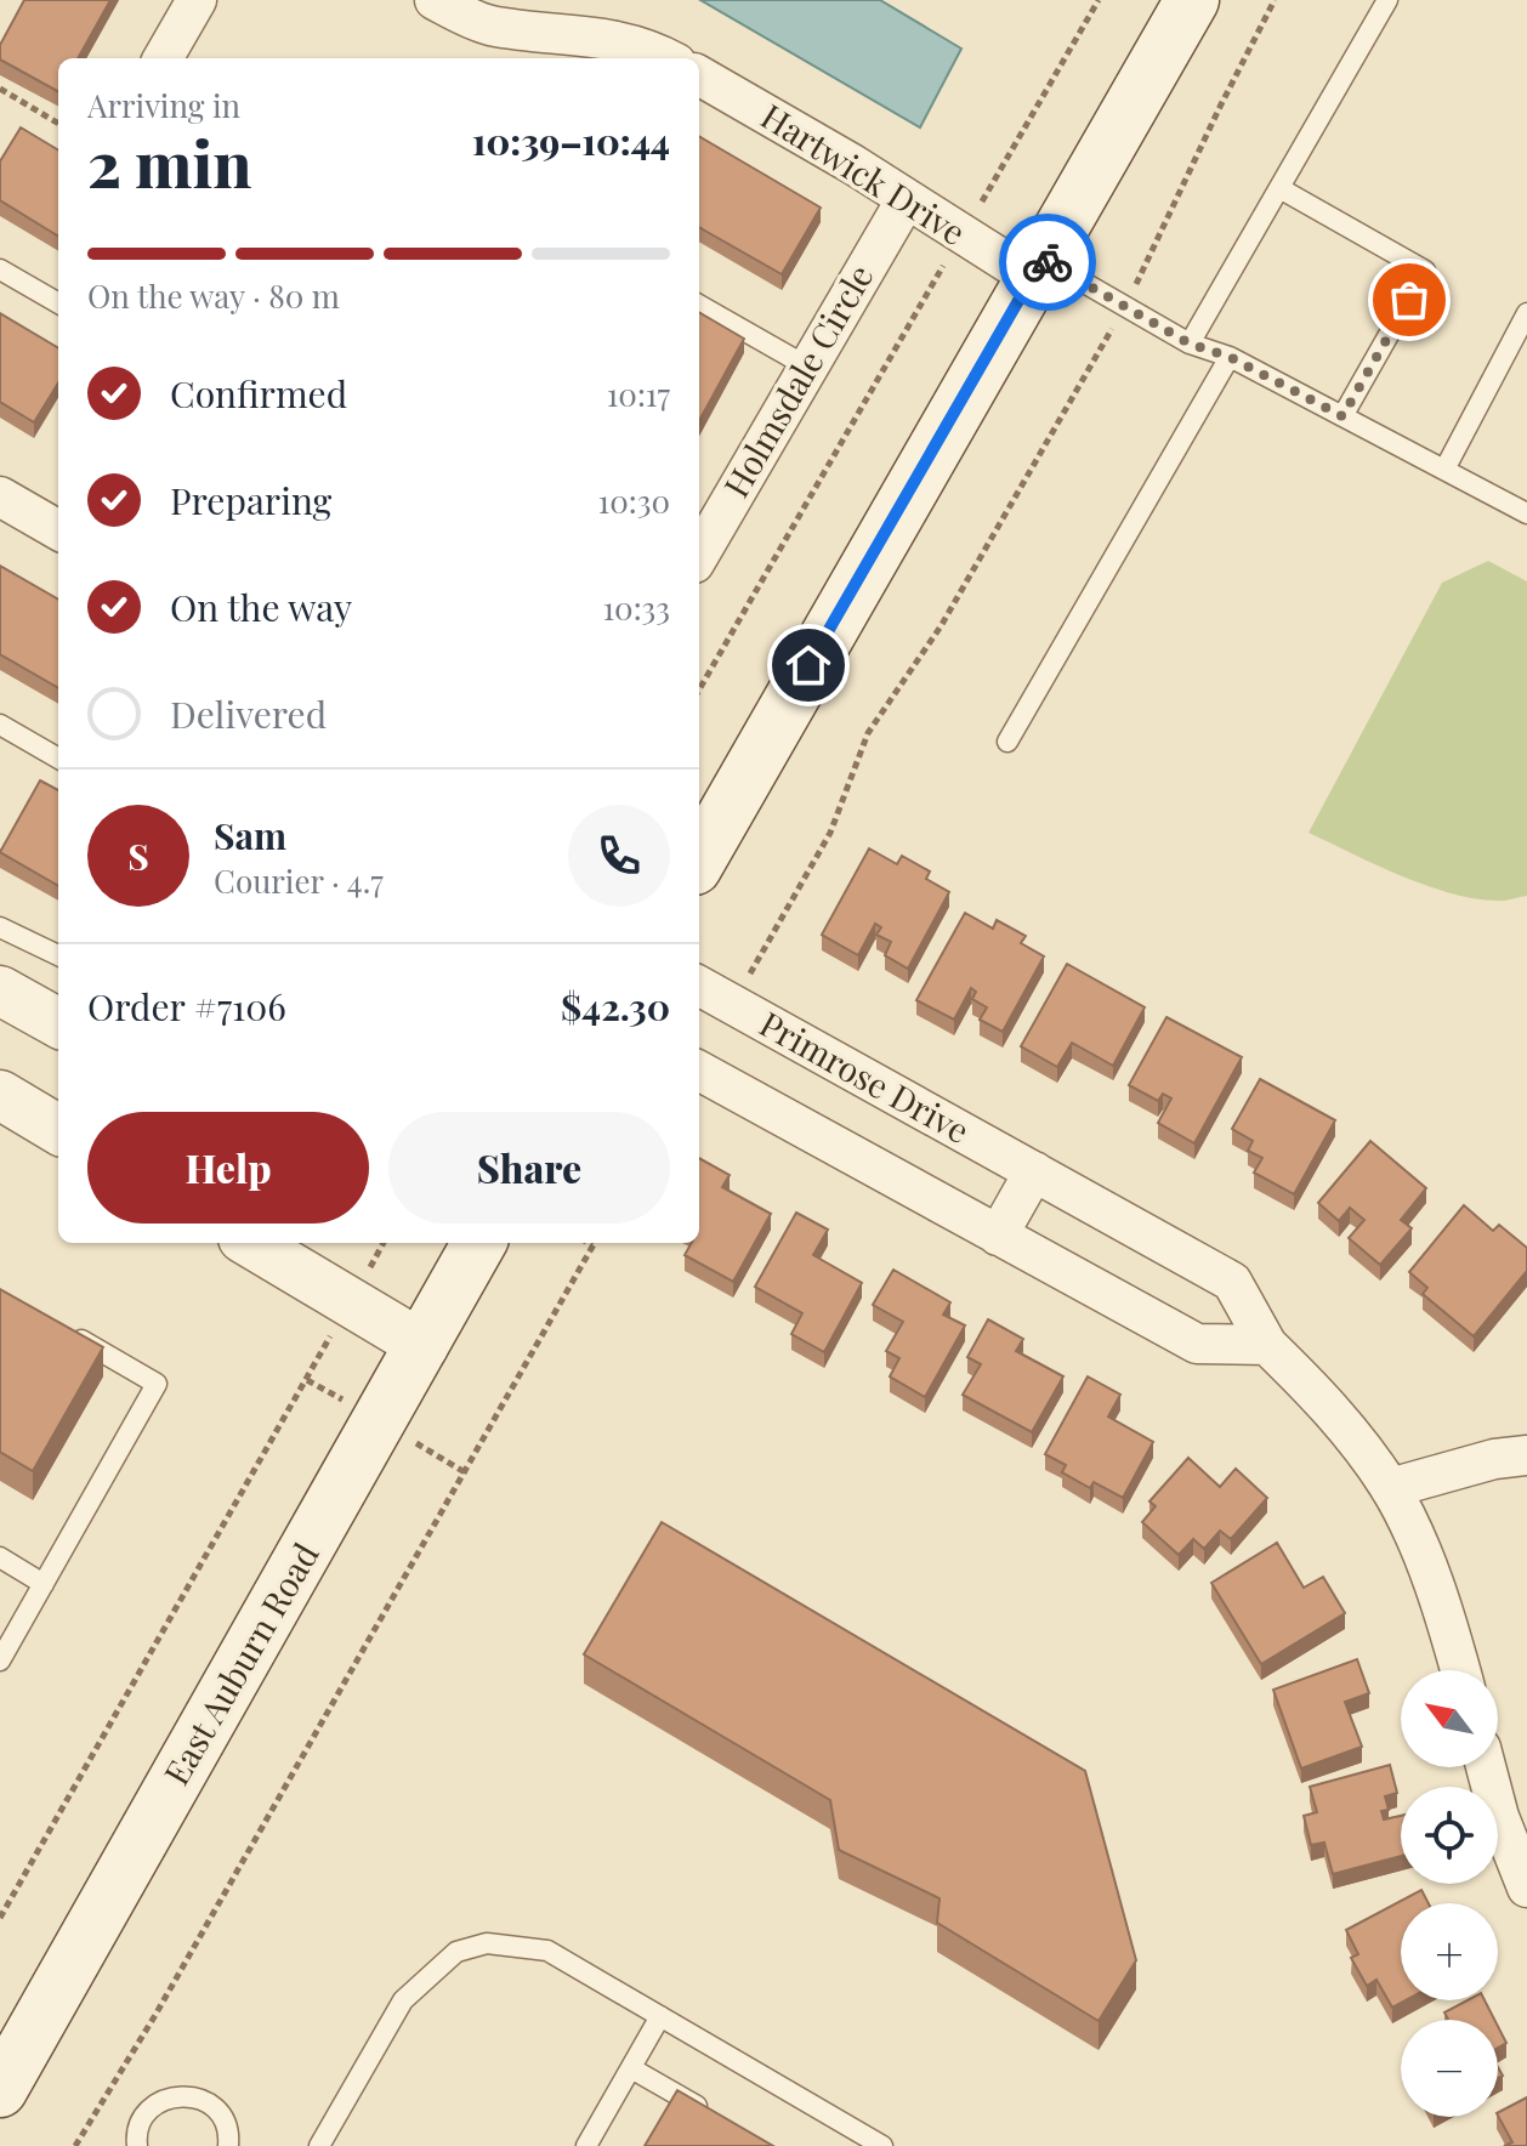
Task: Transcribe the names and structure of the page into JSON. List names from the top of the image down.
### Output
{
  "streets": {
    "main road": ["East Auburn Road"],
    "street": ["Hartwick Drive", "Holmsdale Circle", "Primrose Drive"]
  },
  "crossings": [
    ["Hartwick Drive", "Holmsdale Circle"]
  ],
  "north": "top left",
  "page": {
    "heading": ["2 min", "Arriving in", "10:39–10:44"],
    "panel": [
      "Sam",
      "Courier · 4.7",
      "Order #7106",
      "$42.30"
    ],
    "bar": "On the way · 80 m",
    "list": [
      ["Confirmed", "10:17"],
      ["Preparing", "10:30"],
      ["On the way", "10:33"],
      "Delivered"
    ],
    "round": "S",
    "buttons": ["Help", "Share"],
    "map_buttons": ["+", "−"]
  }
}
